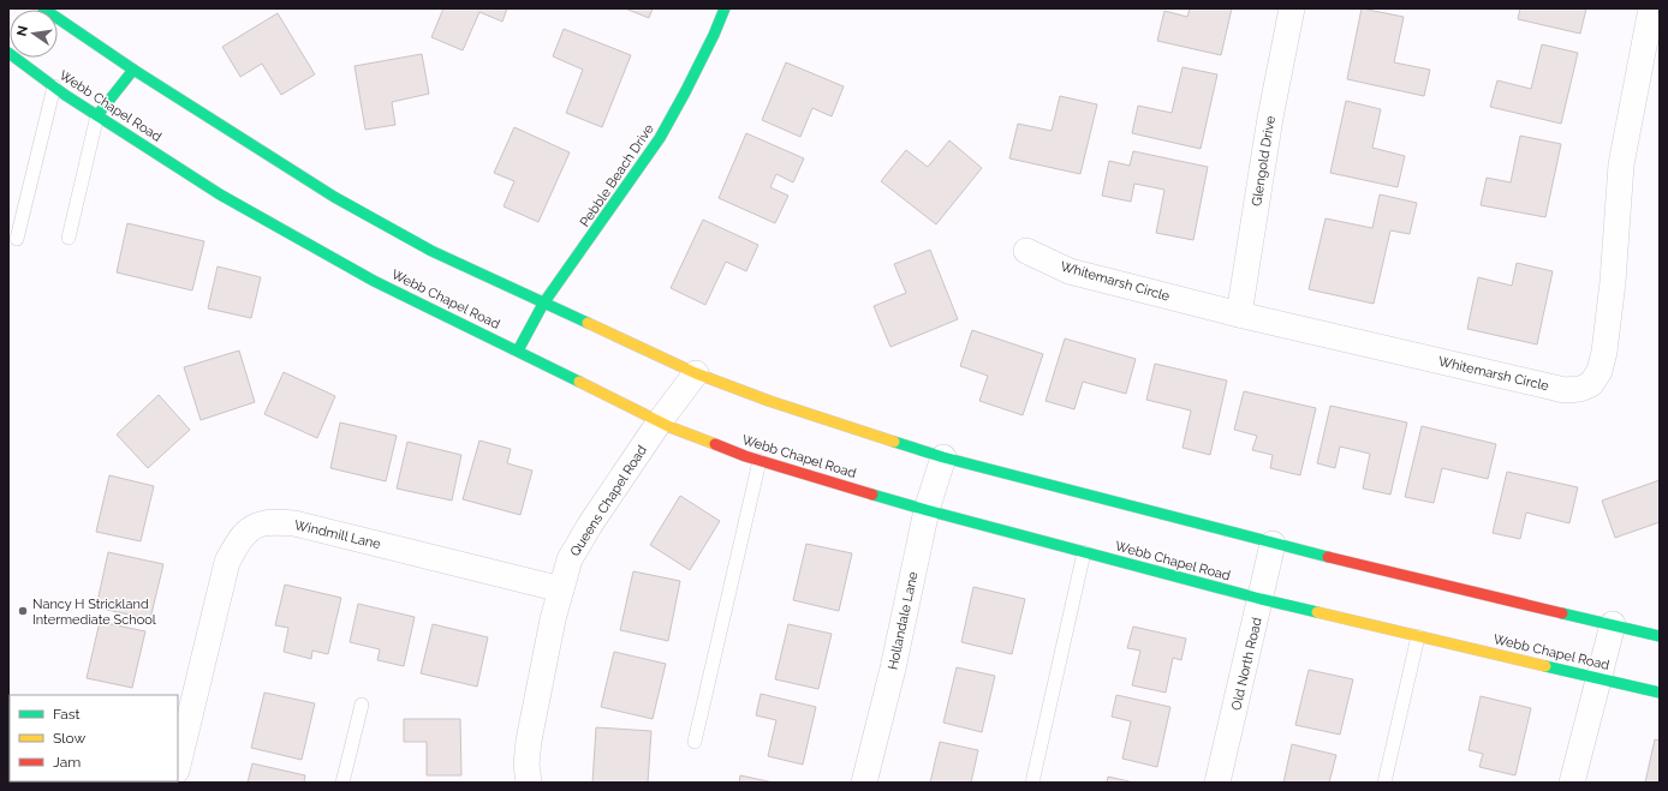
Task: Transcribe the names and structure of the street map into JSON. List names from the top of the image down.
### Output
{
  "streets": {
    "main road": ["Webb Chapel Road", "Pebble Beach Drive"],
    "street": [
      "Glengold Drive",
      "Whitemarsh Circle",
      "Queens Chapel Road",
      "Windmill Lane",
      "Hollandale Lane",
      "Old North Road"
    ]
  },
  "crossings": [
    ["Webb Chapel Road", "Pebble Beach Drive"],
    ["Webb Chapel Road", "Queens Chapel Road"],
    ["Webb Chapel Road", "Hollandale Lane"],
    ["Webb Chapel Road", "Old North Road"],
    ["Glengold Drive", "Whitemarsh Circle"],
    ["Queens Chapel Road", "Windmill Lane"]
  ],
  "places": ["Nancy H Strickland Intermediate School"],
  "legend": ["Fast", "Slow", "Jam"],
  "north": "left"
}
